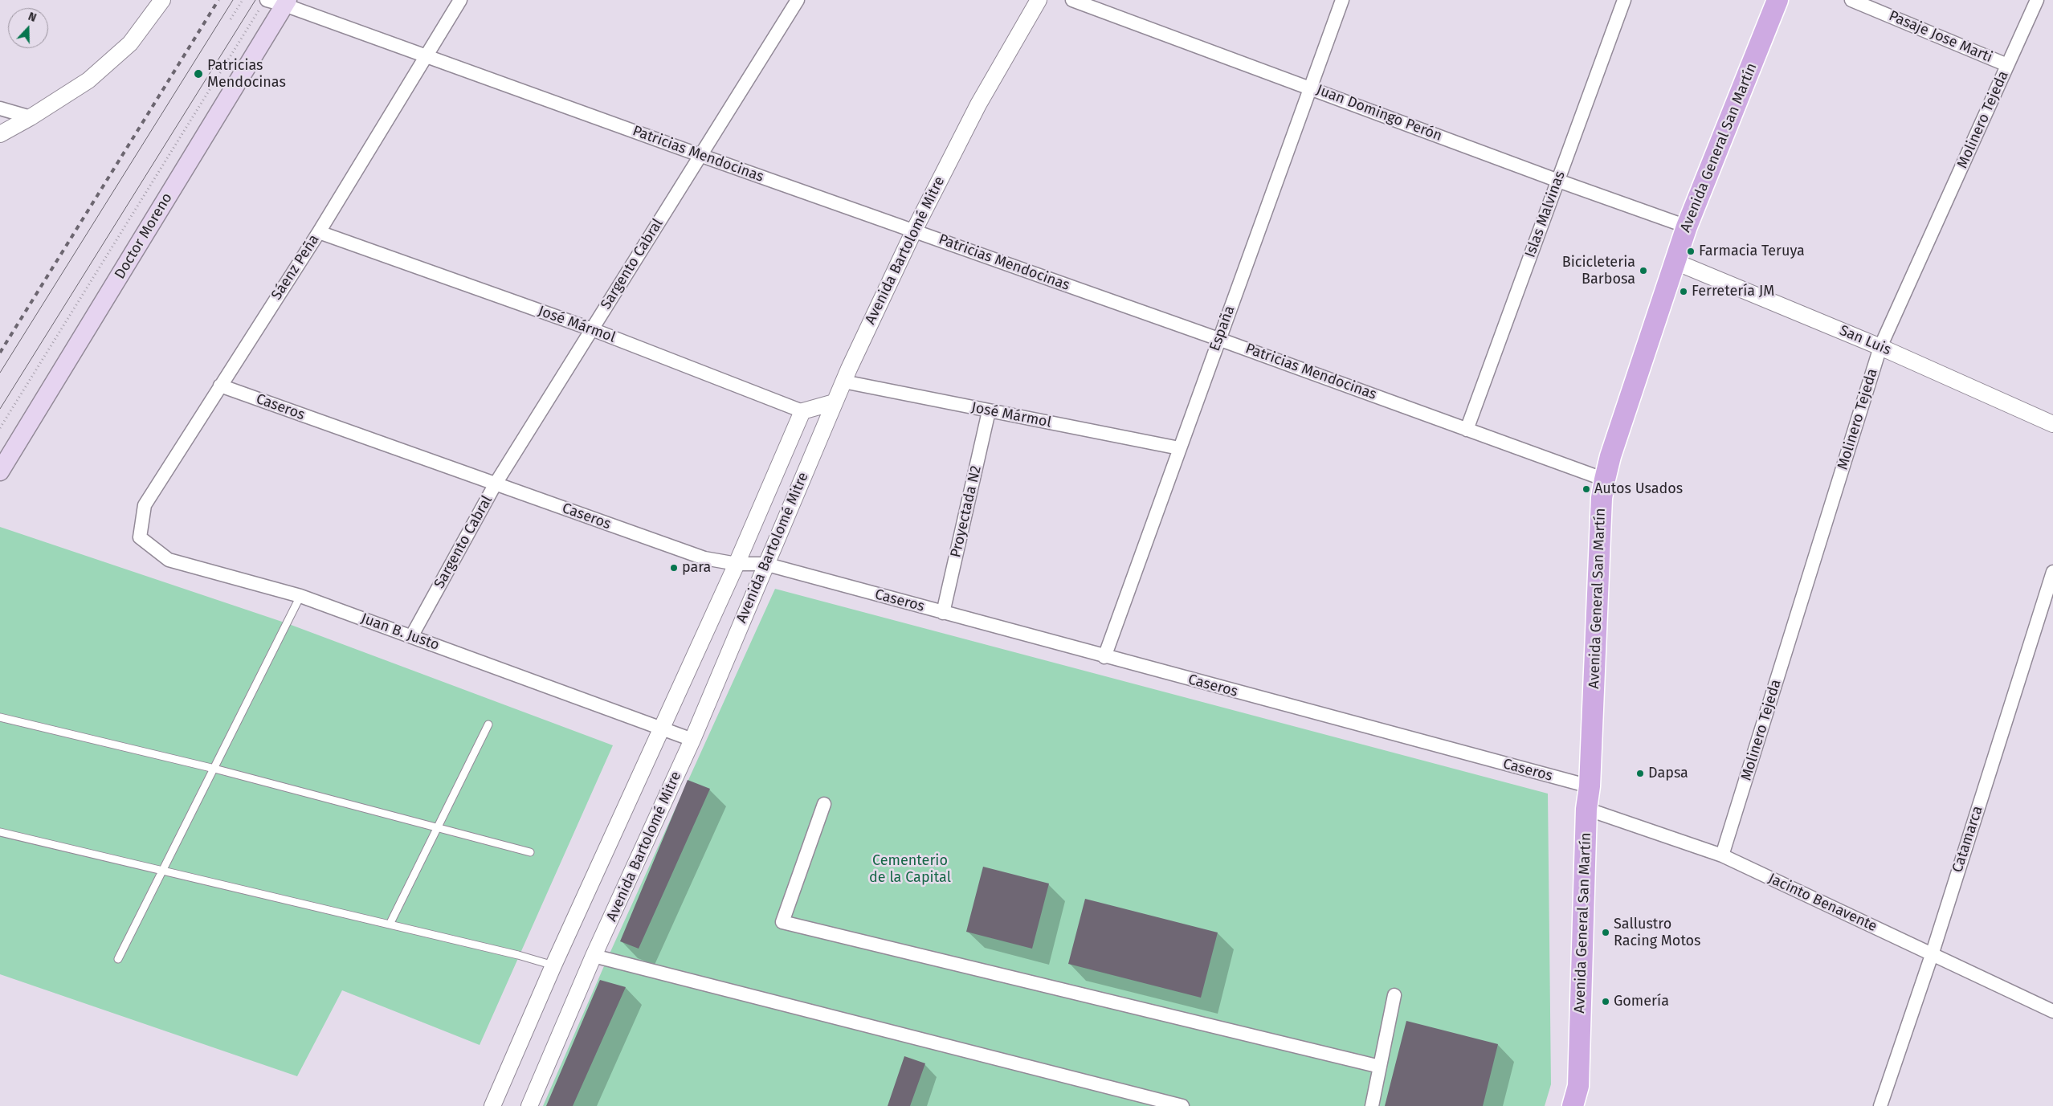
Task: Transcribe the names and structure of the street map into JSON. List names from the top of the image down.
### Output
{
  "streets": {
    "main road": ["Avenida General San Martín", "Doctor Moreno"],
    "street": [
      "Pasaje Jose Marti",
      "Juan Domingo Perón",
      "Molinero Tejeda",
      "Patricias Mendocinas",
      "Islas Malvinas",
      "Avenida Bartolomé Mitre",
      "Sargento Cabral",
      "Sáenz Peña",
      "José Mármol",
      "España",
      "San Luis",
      "Caseros",
      "Proyectada N2",
      "Juan B. Justo",
      "Catamarca",
      "Jacinto Benavente"
    ]
  },
  "crossings": [
    ["Pasaje Jose Marti", "Molinero Tejeda"],
    ["Juan Domingo Perón", "Avenida General San Martín"],
    ["Juan Domingo Perón", "Islas Malvinas"],
    ["Juan Domingo Perón", "España"],
    ["Molinero Tejeda", "San Luis"],
    ["Molinero Tejeda", "Jacinto Benavente"],
    ["Avenida General San Martín", "Patricias Mendocinas"],
    ["Avenida General San Martín", "San Luis"],
    ["Avenida General San Martín", "Caseros"],
    ["Avenida General San Martín", "Jacinto Benavente"],
    ["Patricias Mendocinas", "Islas Malvinas"],
    ["Patricias Mendocinas", "Doctor Moreno"],
    ["Patricias Mendocinas", "Avenida Bartolomé Mitre"],
    ["Patricias Mendocinas", "Sargento Cabral"],
    ["Patricias Mendocinas", "Sáenz Peña"],
    ["Patricias Mendocinas", "España"],
    ["Avenida Bartolomé Mitre", "José Mármol"],
    ["Avenida Bartolomé Mitre", "Caseros"],
    ["Avenida Bartolomé Mitre", "Juan B. Justo"],
    ["Sargento Cabral", "José Mármol"],
    ["Sargento Cabral", "Caseros"],
    ["Sargento Cabral", "Juan B. Justo"],
    ["Sáenz Peña", "José Mármol"],
    ["Sáenz Peña", "Caseros"],
    ["Sáenz Peña", "Juan B. Justo"],
    ["José Mármol", "España"],
    ["José Mármol", "Proyectada N2"],
    ["España", "Caseros"],
    ["Caseros", "Proyectada N2"],
    ["Catamarca", "Jacinto Benavente"]
  ],
  "parks": ["Cementerio de la Capital"],
  "places": [
    "Patricias Mendocinas",
    "Farmacia Teruya",
    "Bicicleteria Barbosa",
    "Ferretería JM",
    "Autos Usados",
    "para",
    "Dapsa",
    "Sallustro Racing Motos",
    "Gomería"
  ],
  "north": "top"
}
